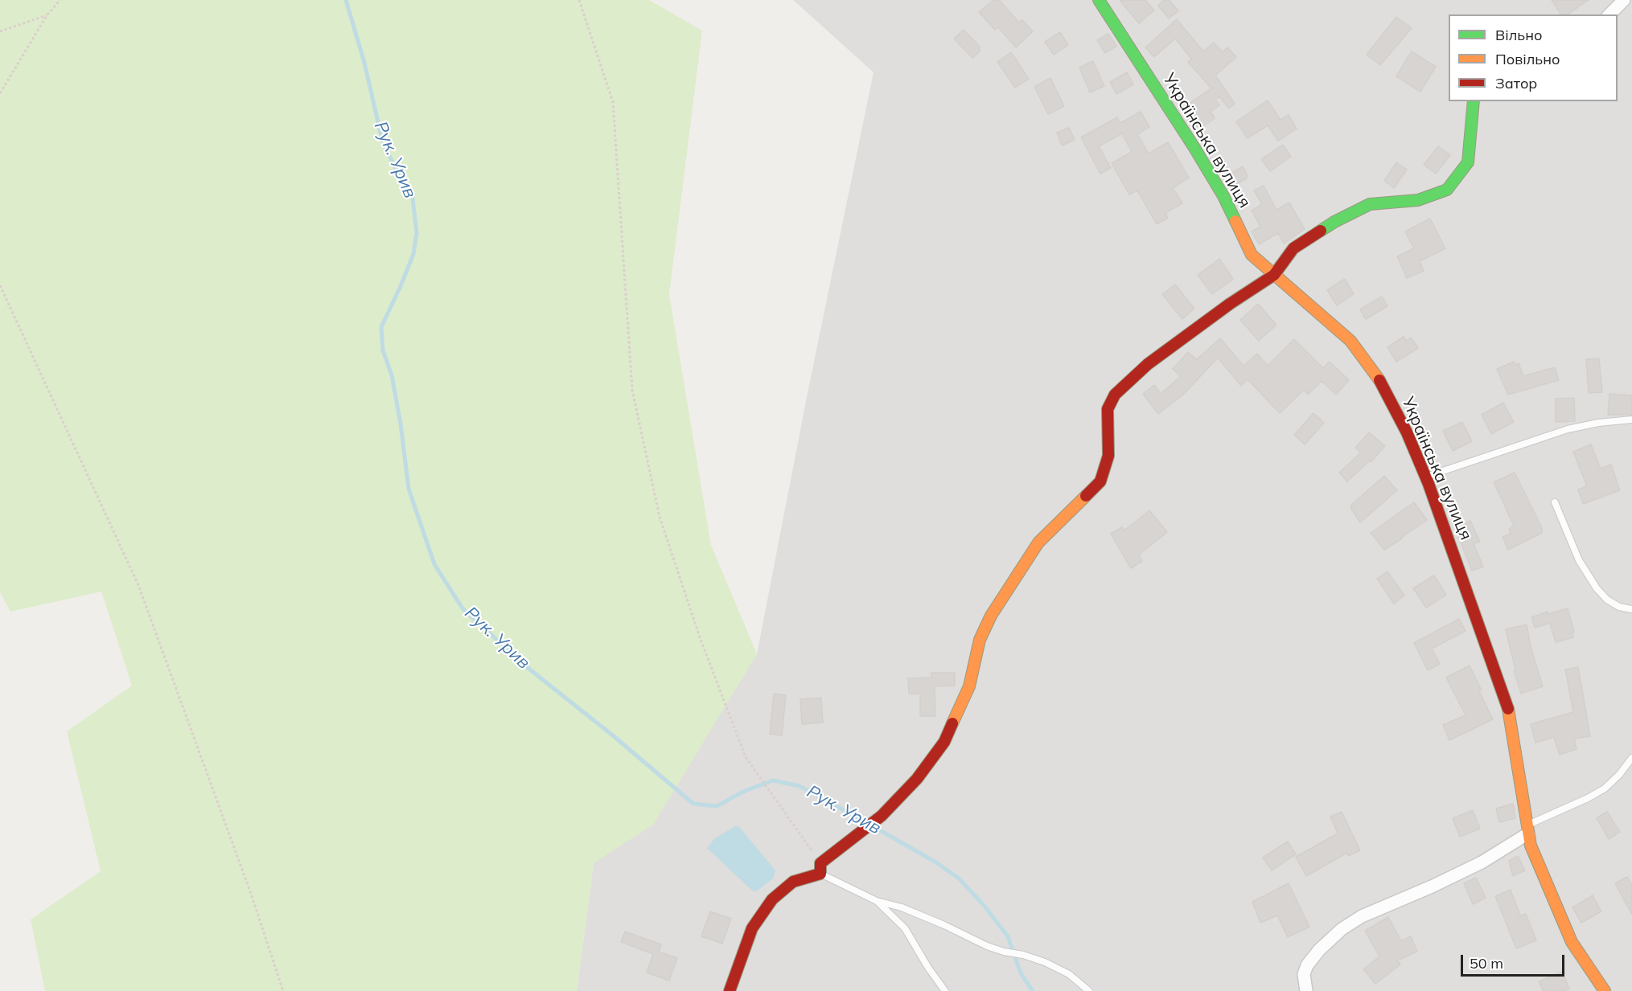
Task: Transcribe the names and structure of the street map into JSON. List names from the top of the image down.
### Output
{
  "streets": {
    "street": ["Українська вулиця"]
  },
  "water": ["Рук. Урив"],
  "legend": ["Вільно", "Повільно", "Затор"],
  "scale_bar": "50 m"
}
